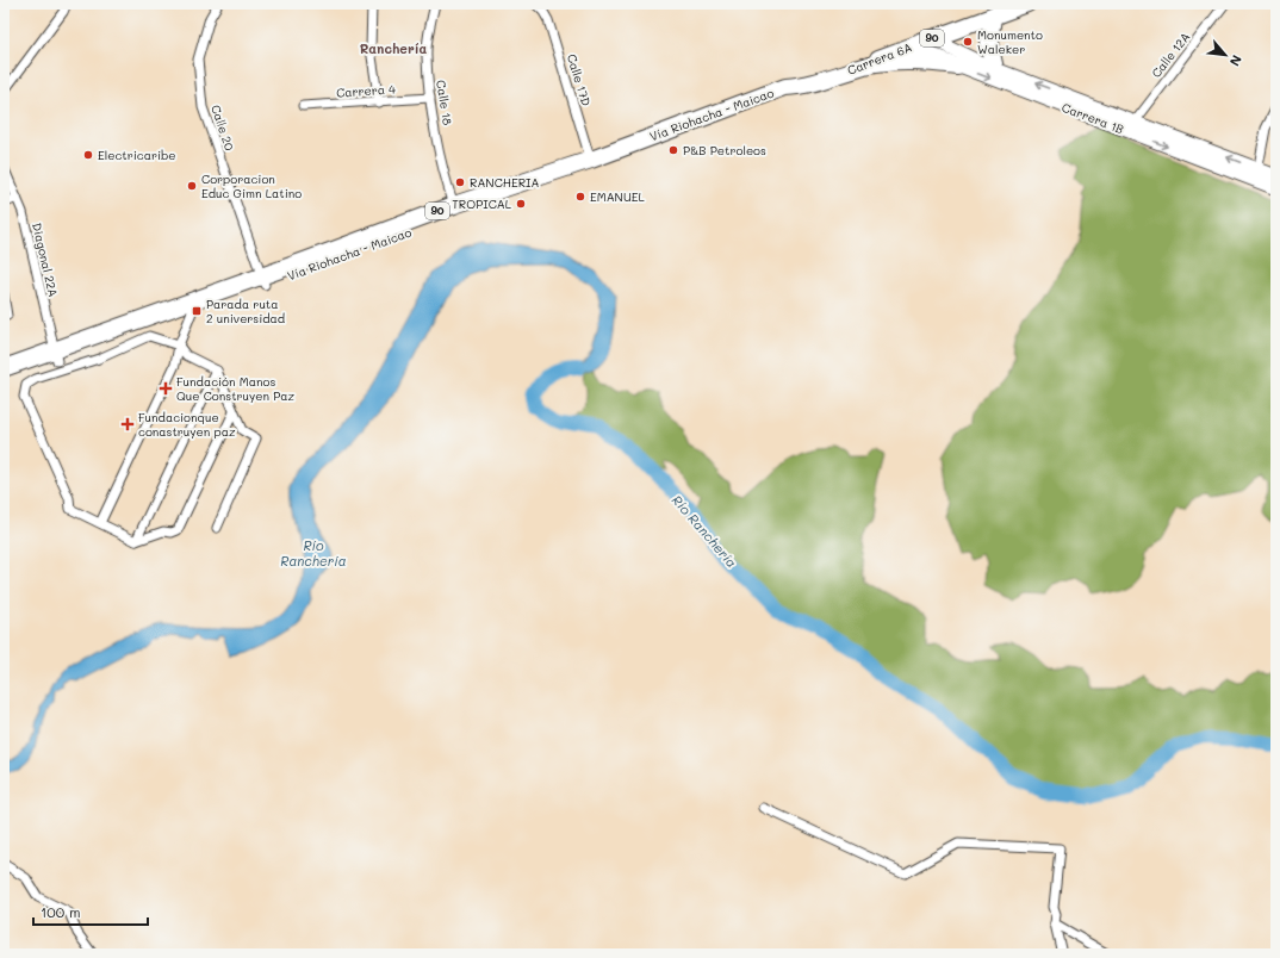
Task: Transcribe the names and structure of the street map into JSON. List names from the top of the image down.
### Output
{
  "streets": {
    "highway": ["90", "Carrera 6A", "Vía Riohacha - Maicao"],
    "street": [
      "Calle 12A",
      "Calle 17D",
      "Carrera 4",
      "Calle 18",
      "Carrera 1B",
      "Calle 20",
      "Diagonal 22A"
    ]
  },
  "crossings": [
    ["Calle 12A", "Carrera 1B"],
    ["Carrera 6A", "Vía Riohacha - Maicao"],
    ["Carrera 6A", "Carrera 1B"],
    ["Calle 17D", "Vía Riohacha - Maicao"],
    ["Carrera 4", "Calle 18"],
    ["Calle 18", "Vía Riohacha - Maicao"],
    ["Vía Riohacha - Maicao", "Calle 20"],
    ["Vía Riohacha - Maicao", "Diagonal 22A"]
  ],
  "districts": ["Ranchería"],
  "water": ["Río Ranchería"],
  "places": {
    "other": [
      "Monumento Waleker",
      "P&B Petroleos",
      "Electricaribe",
      "RANCHERIA",
      "Corporacion Educ Gimn Latino",
      "EMANUEL",
      "TROPICAL"
    ],
    "transit": ["Parada ruta 2 universidad"],
    "health": ["Fundación Manos Que Construyen Paz", "Fundacionque conastruyen paz"]
  },
  "scale_bar": "100 m",
  "north": "bottom right"
}
